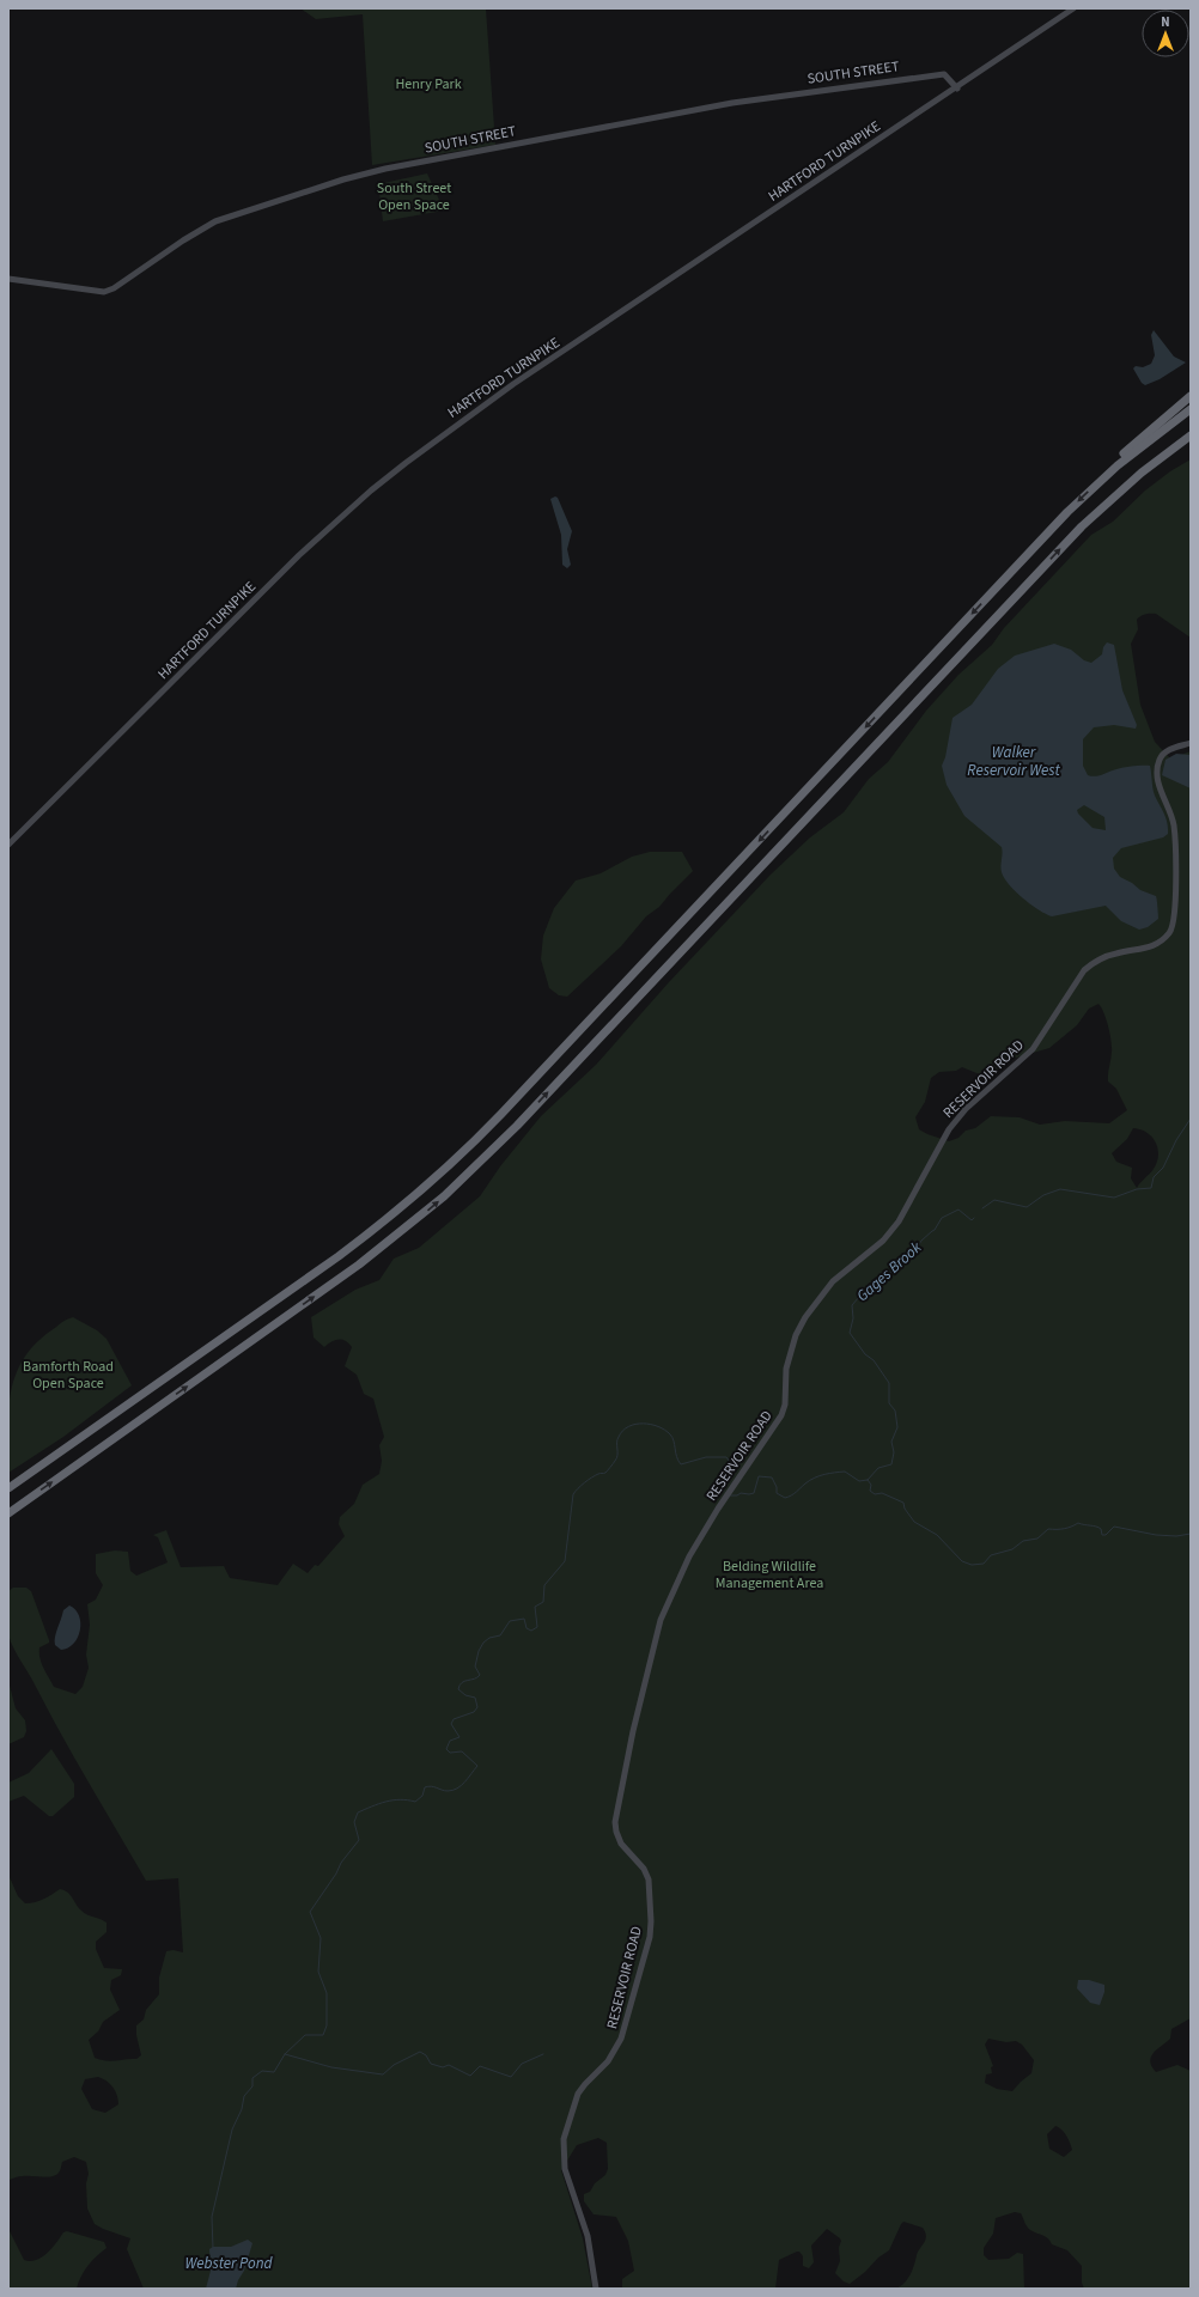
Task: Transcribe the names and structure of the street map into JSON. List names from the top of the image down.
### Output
{
  "streets": {
    "street": ["SOUTH STREET", "HARTFORD TURNPIKE", "RESERVOIR ROAD"]
  },
  "crossings": [
    ["SOUTH STREET", "HARTFORD TURNPIKE"]
  ],
  "water": ["Walker Reservoir West", "Gages Brook", "Webster Pond"],
  "parks": [
    "Henry Park",
    "South Street Open Space",
    "Bamforth Road Open Space",
    "Belding Wildlife Management Area"
  ],
  "north": "top"
}
